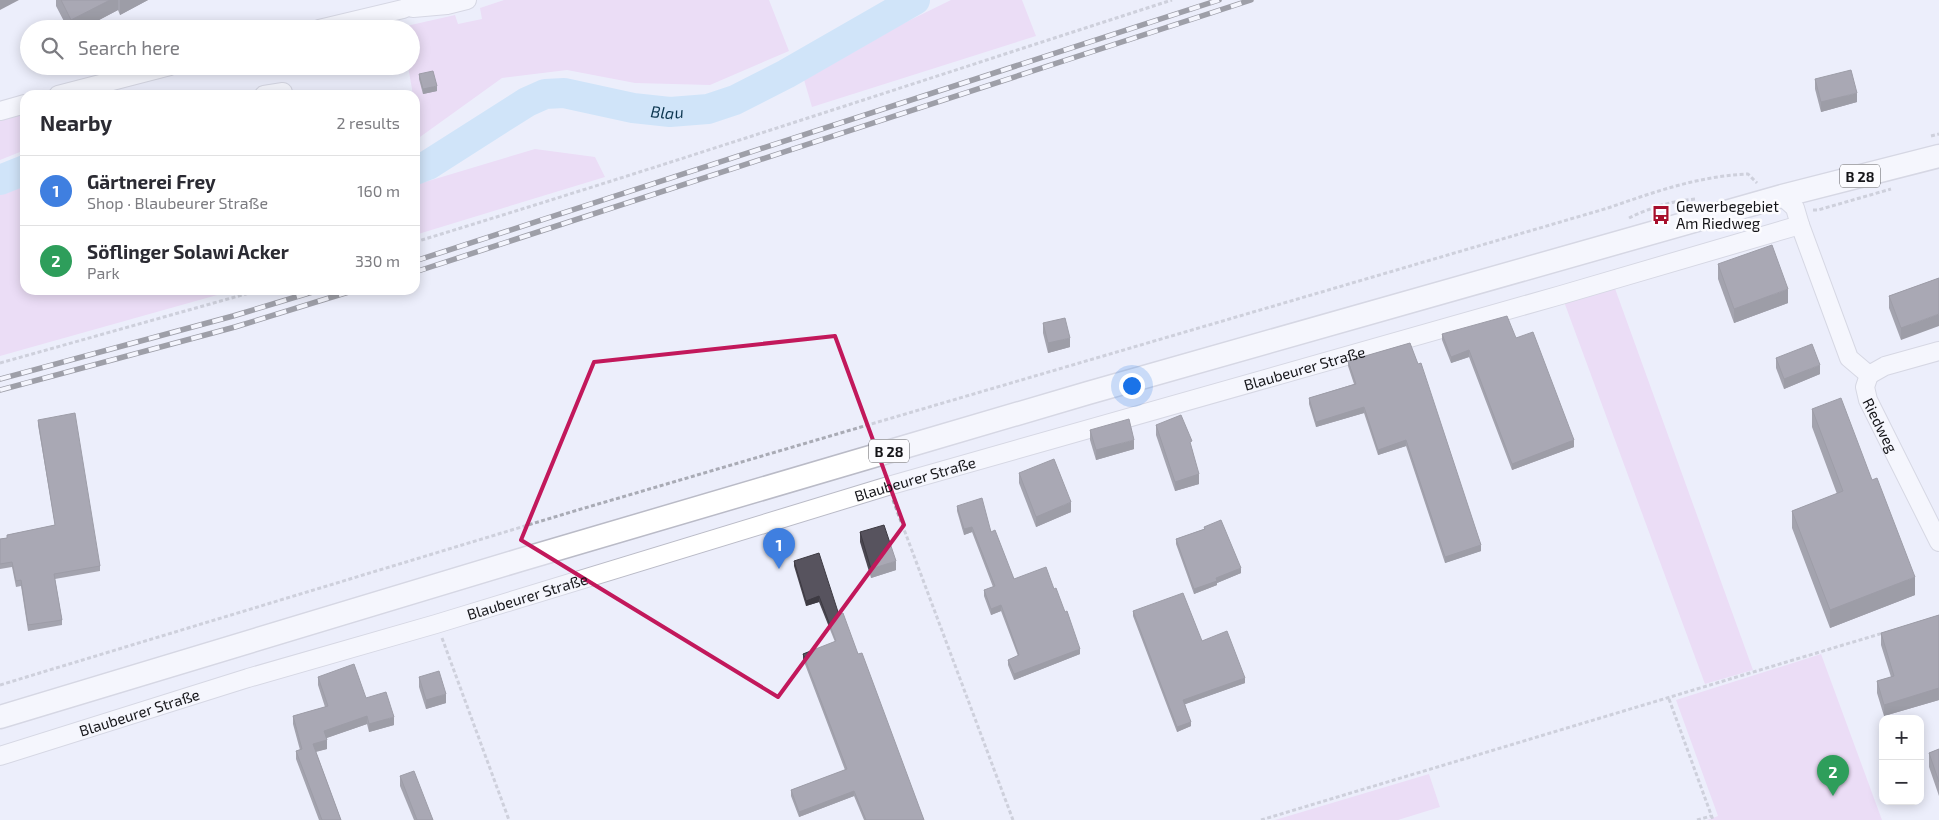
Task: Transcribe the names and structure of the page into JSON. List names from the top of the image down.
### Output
{
  "streets": {
    "main road": ["B 28"],
    "street": ["Blaubeurer Straße", "Riedweg"]
  },
  "crossings": [
    ["Blaubeurer Straße", "Riedweg"]
  ],
  "water": ["Blau"],
  "places": {
    "bus stop": ["Gewerbegebiet Am Riedweg"]
  },
  "page": {
    "search": "Search here",
    "heading": ["Nearby", "2 results"],
    "list": [
      {
        "mark": "1",
        "name": "Gärtnerei Frey",
        "note": "Shop · Blaubeurer Straße",
        "value": "160 m"
      },
      {
        "mark": "2",
        "name": "Söflinger Solawi Acker",
        "note": "Park",
        "value": "330 m"
      }
    ],
    "pins": ["1", "2"],
    "map_buttons": ["+", "−"]
  }
}
